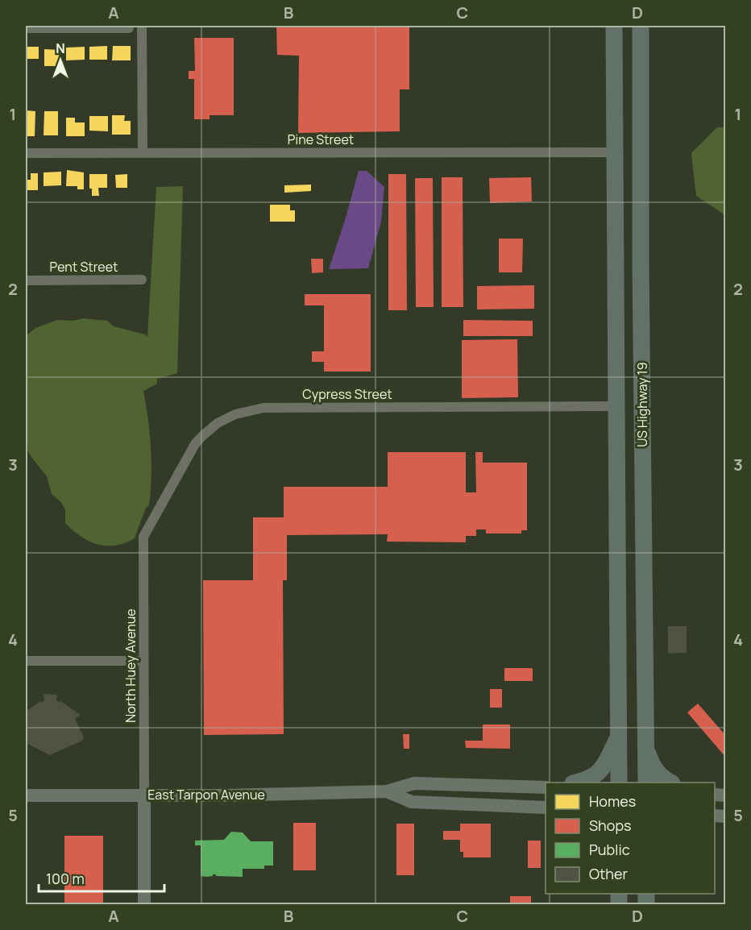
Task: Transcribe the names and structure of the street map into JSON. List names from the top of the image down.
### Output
{
  "streets": {
    "highway": ["US Highway 19"],
    "main road": ["East Tarpon Avenue"],
    "street": [
      "Pine Street",
      "Pent Street",
      "Cypress Street",
      "North Huey Avenue"
    ]
  },
  "crossings": [
    ["Pine Street", "US Highway 19"],
    ["Cypress Street", "US Highway 19"],
    ["Cypress Street", "North Huey Avenue"],
    ["North Huey Avenue", "East Tarpon Avenue"]
  ],
  "legend": [
    "Homes",
    "Shops",
    "Public",
    "Other"
  ],
  "scale_bar": "100 m",
  "north": "top",
  "grid": {
    "columns": [
      "A",
      "B",
      "C",
      "D"
    ],
    "rows": [
      "1",
      "2",
      "3",
      "4",
      "5"
    ]
  }
}
